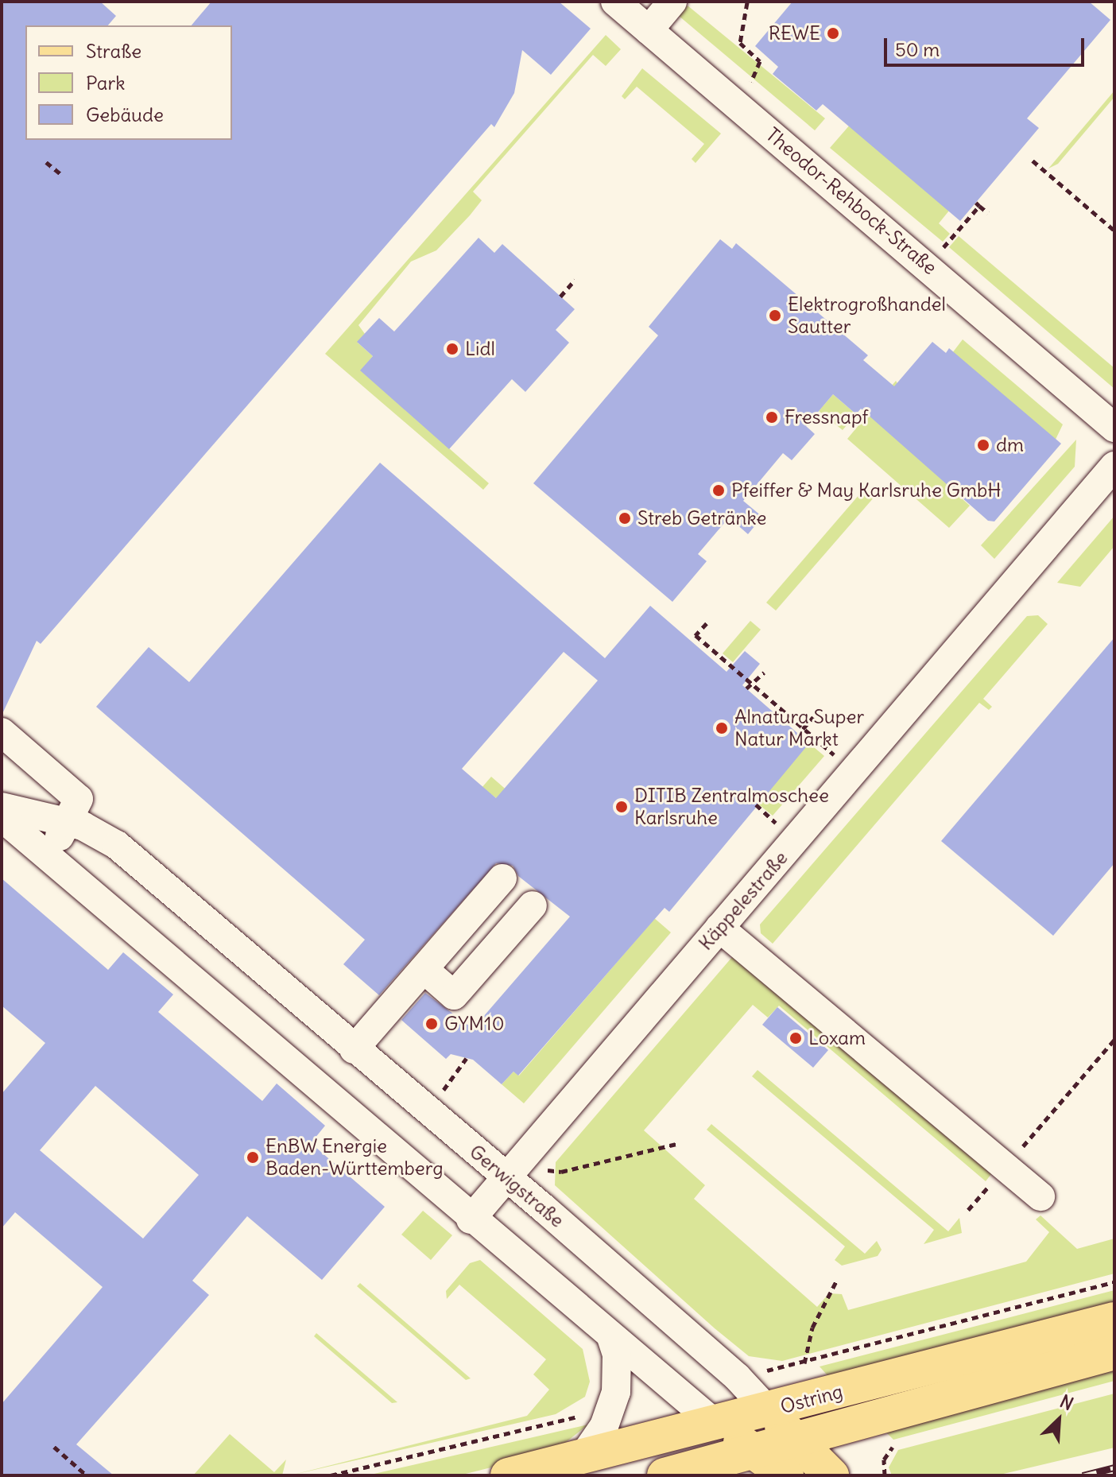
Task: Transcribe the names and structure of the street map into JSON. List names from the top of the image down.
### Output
{
  "streets": {
    "main road": ["Gerwigstraße", "Ostring"],
    "street": ["Theodor-Rehbock-Straße", "Käppelestraße"]
  },
  "crossings": [
    ["Käppelestraße", "Gerwigstraße"],
    ["Gerwigstraße", "Ostring"]
  ],
  "places": [
    "REWE",
    "Elektrogroßhandel Sautter",
    "Lidl",
    "Fressnapf",
    "dm",
    "Pfeiffer & May Karlsruhe GmbH",
    "Streb Getränke",
    "Alnatura Super Natur Markt",
    "DITIB Zentralmoschee Karlsruhe",
    "GYM10",
    "Loxam",
    "EnBW Energie Baden-Württemberg"
  ],
  "legend": ["Straße", "Park", "Gebäude"],
  "scale_bar": "50 m",
  "north": "top right"
}
